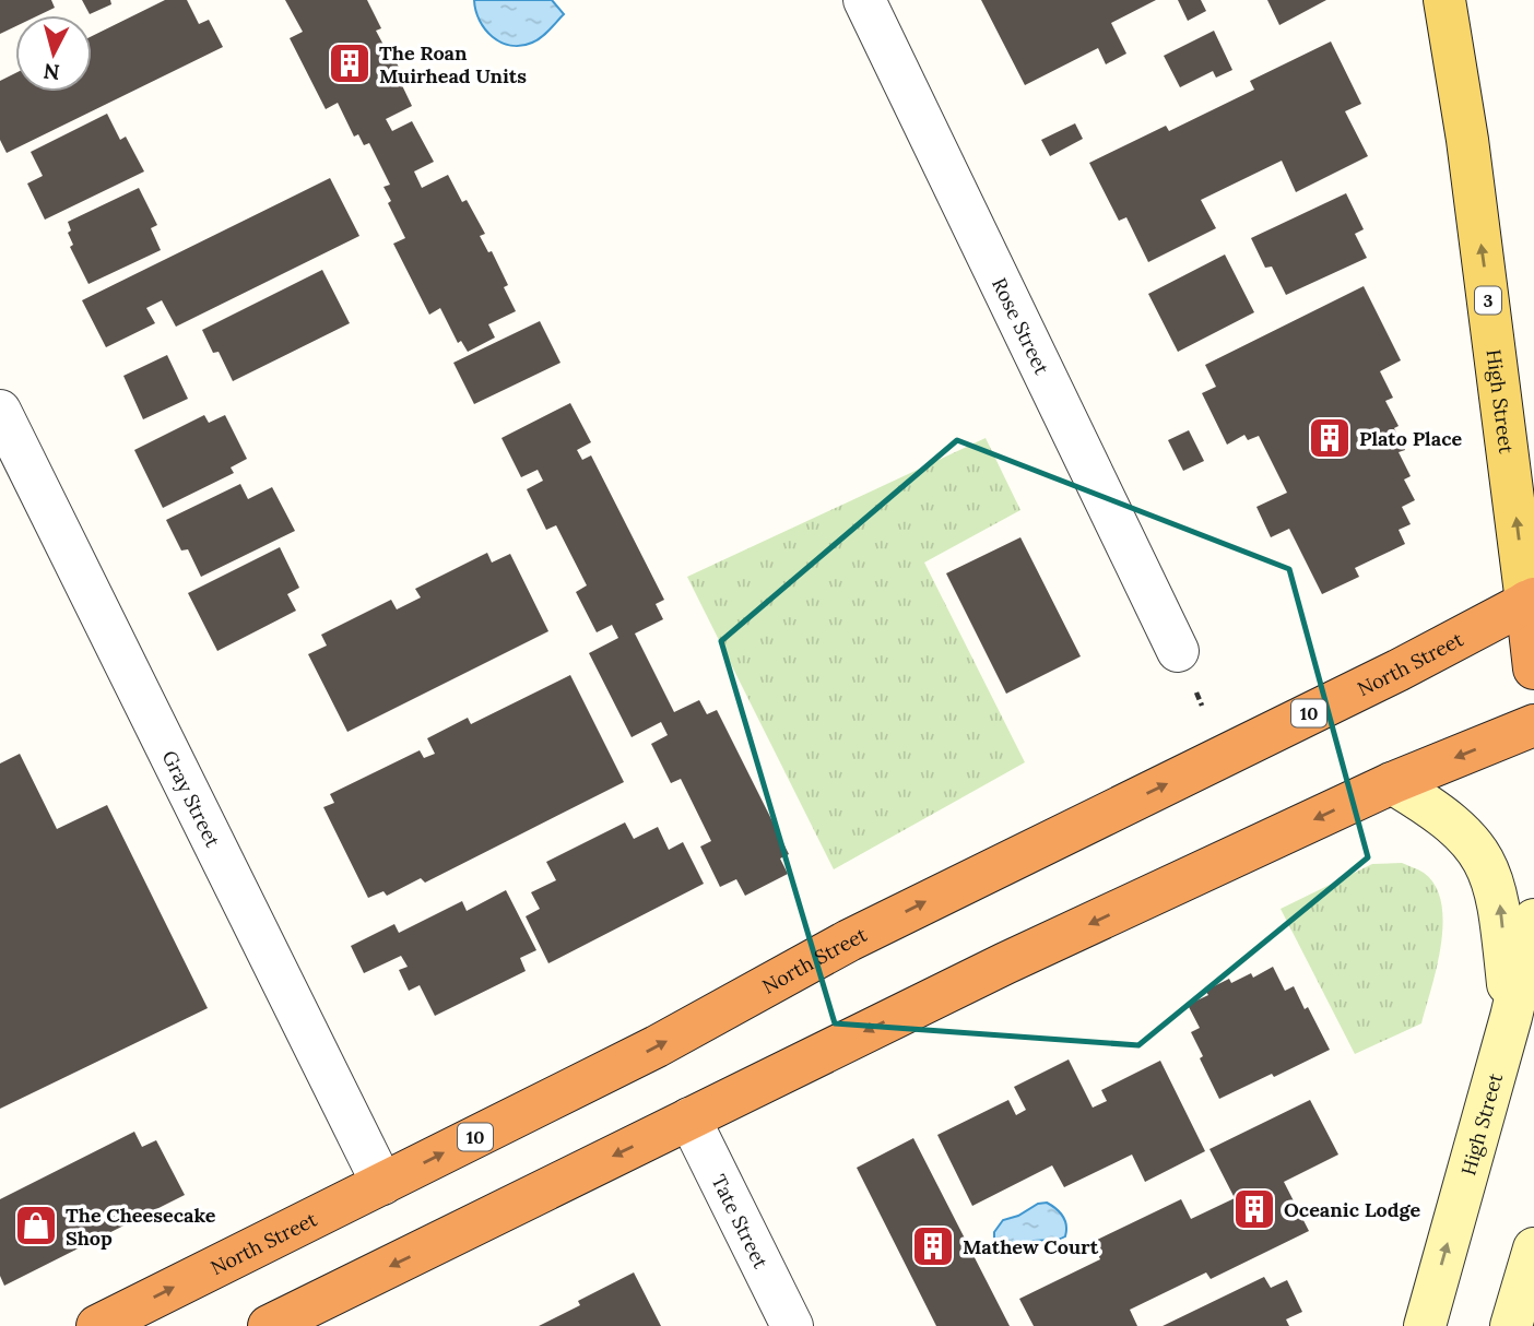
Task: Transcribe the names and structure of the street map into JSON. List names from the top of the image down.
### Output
{
  "streets": {
    "highway": [
      "3",
      "High Street",
      "North Street",
      "10"
    ],
    "street": ["Rose Street", "Gray Street", "Tate Street"]
  },
  "crossings": [
    ["High Street", "North Street"],
    ["North Street", "Gray Street"]
  ],
  "one_way": ["High Street"],
  "places": {
    "building": [
      "The Roan Muirhead Units",
      "Plato Place",
      "Oceanic Lodge",
      "Mathew Court"
    ],
    "shop": ["The Cheesecake Shop"]
  },
  "north": "bottom"
}
